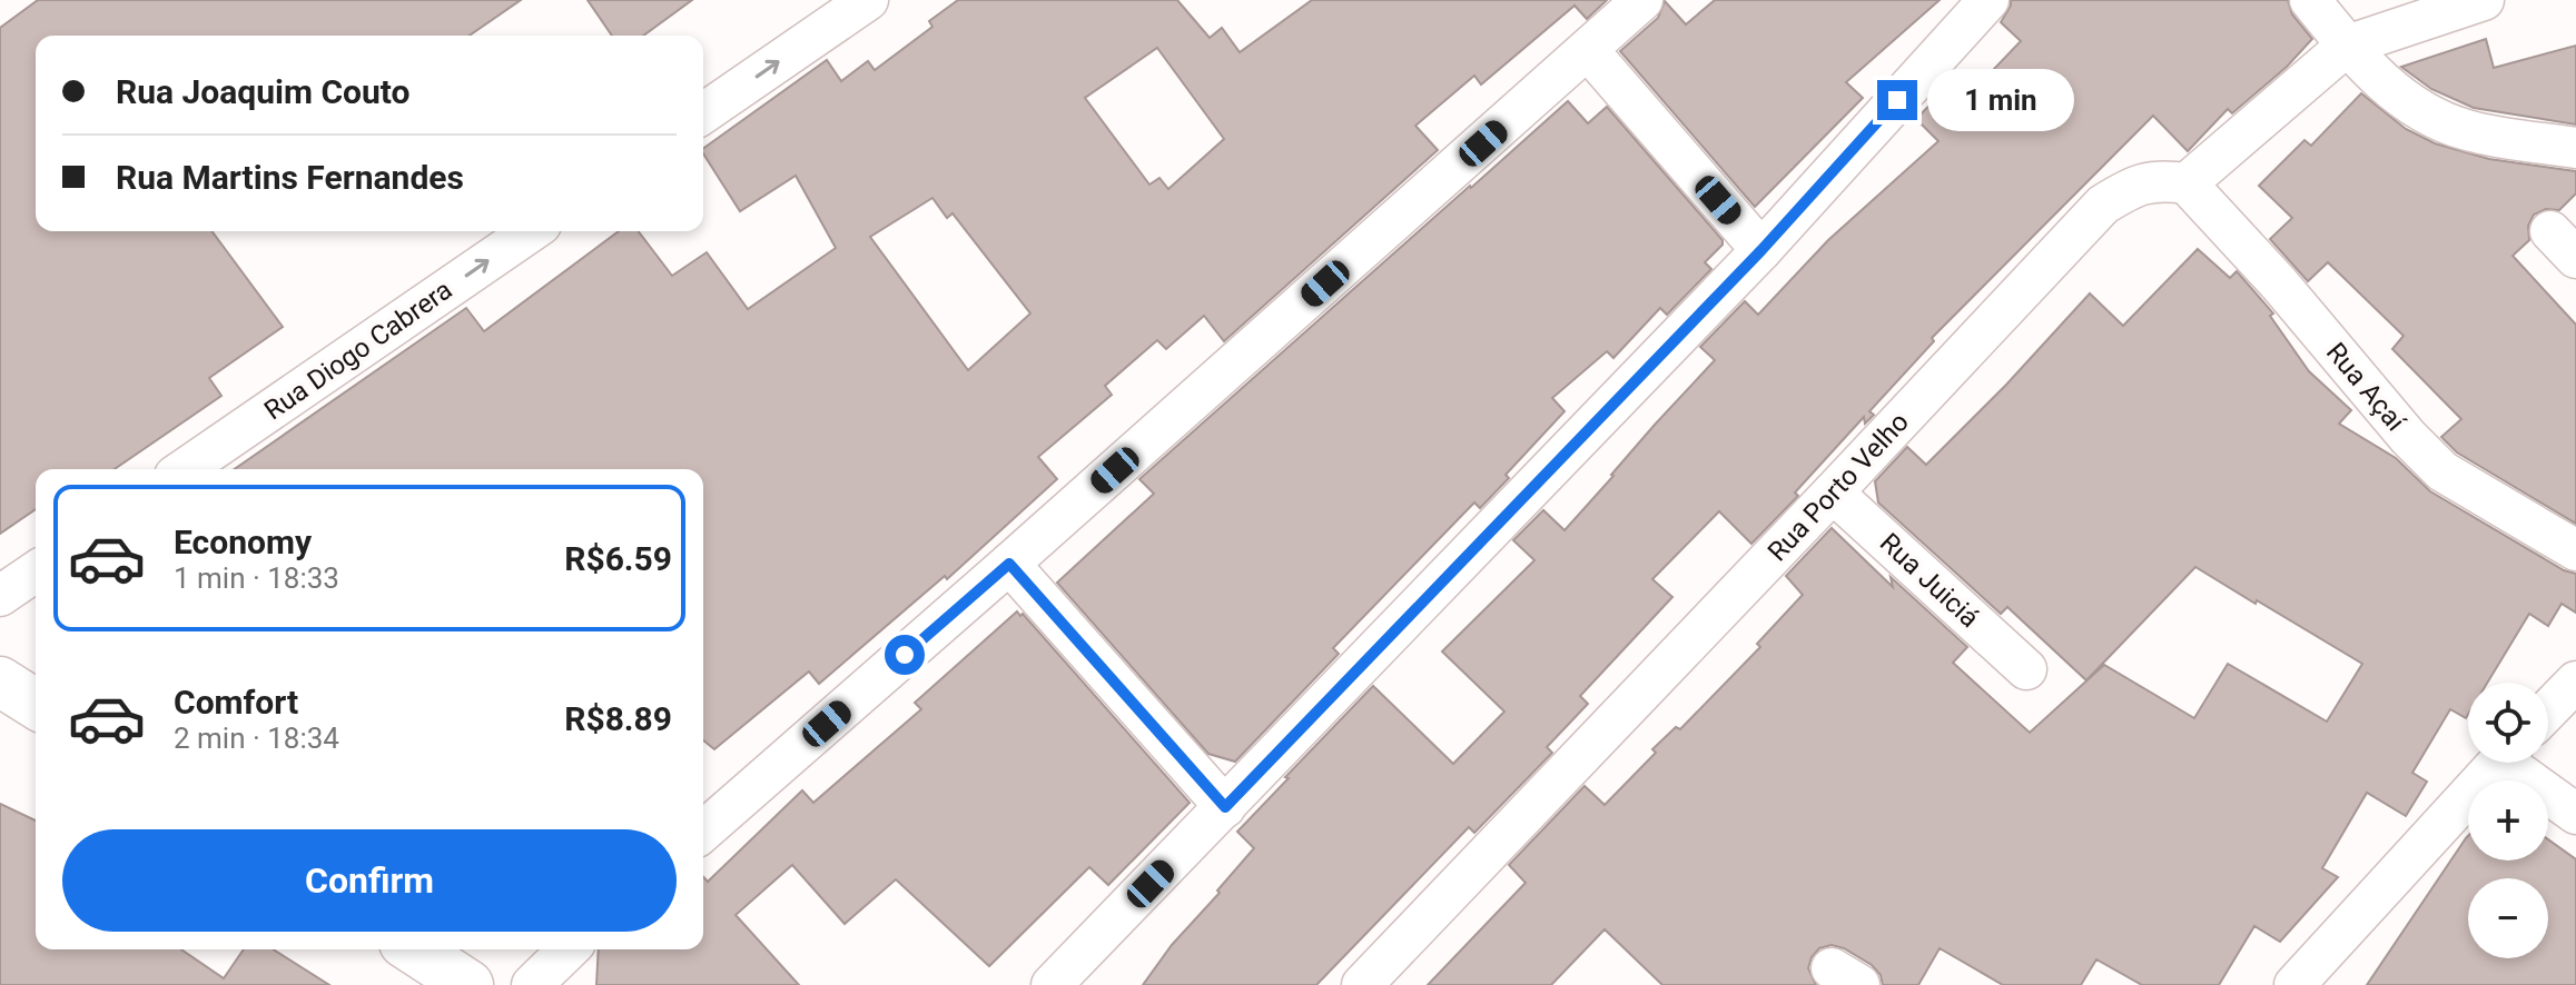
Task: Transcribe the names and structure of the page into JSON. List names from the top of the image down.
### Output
{
  "streets": {
    "street": [
      "Rua Diogo Cabrera",
      "Rua Açaí",
      "Rua Porto Velho",
      "Rua Juiciá"
    ]
  },
  "crossings": [
    ["Rua Açaí", "Rua Porto Velho"],
    ["Rua Porto Velho", "Rua Juiciá"]
  ],
  "one_way": ["Rua Diogo Cabrera"],
  "page": {
    "banner": ["Rua Joaquim Couto", "Rua Martins Fernandes"],
    "bubble": "1 min",
    "list": [
      {
        "name": "Economy",
        "note": "1 min · 18:33",
        "value": "R$6.59"
      },
      {
        "name": "Comfort",
        "note": "2 min · 18:34",
        "value": "R$8.89"
      }
    ],
    "map_buttons": ["+", "−"],
    "buttons": "Confirm"
  }
}
